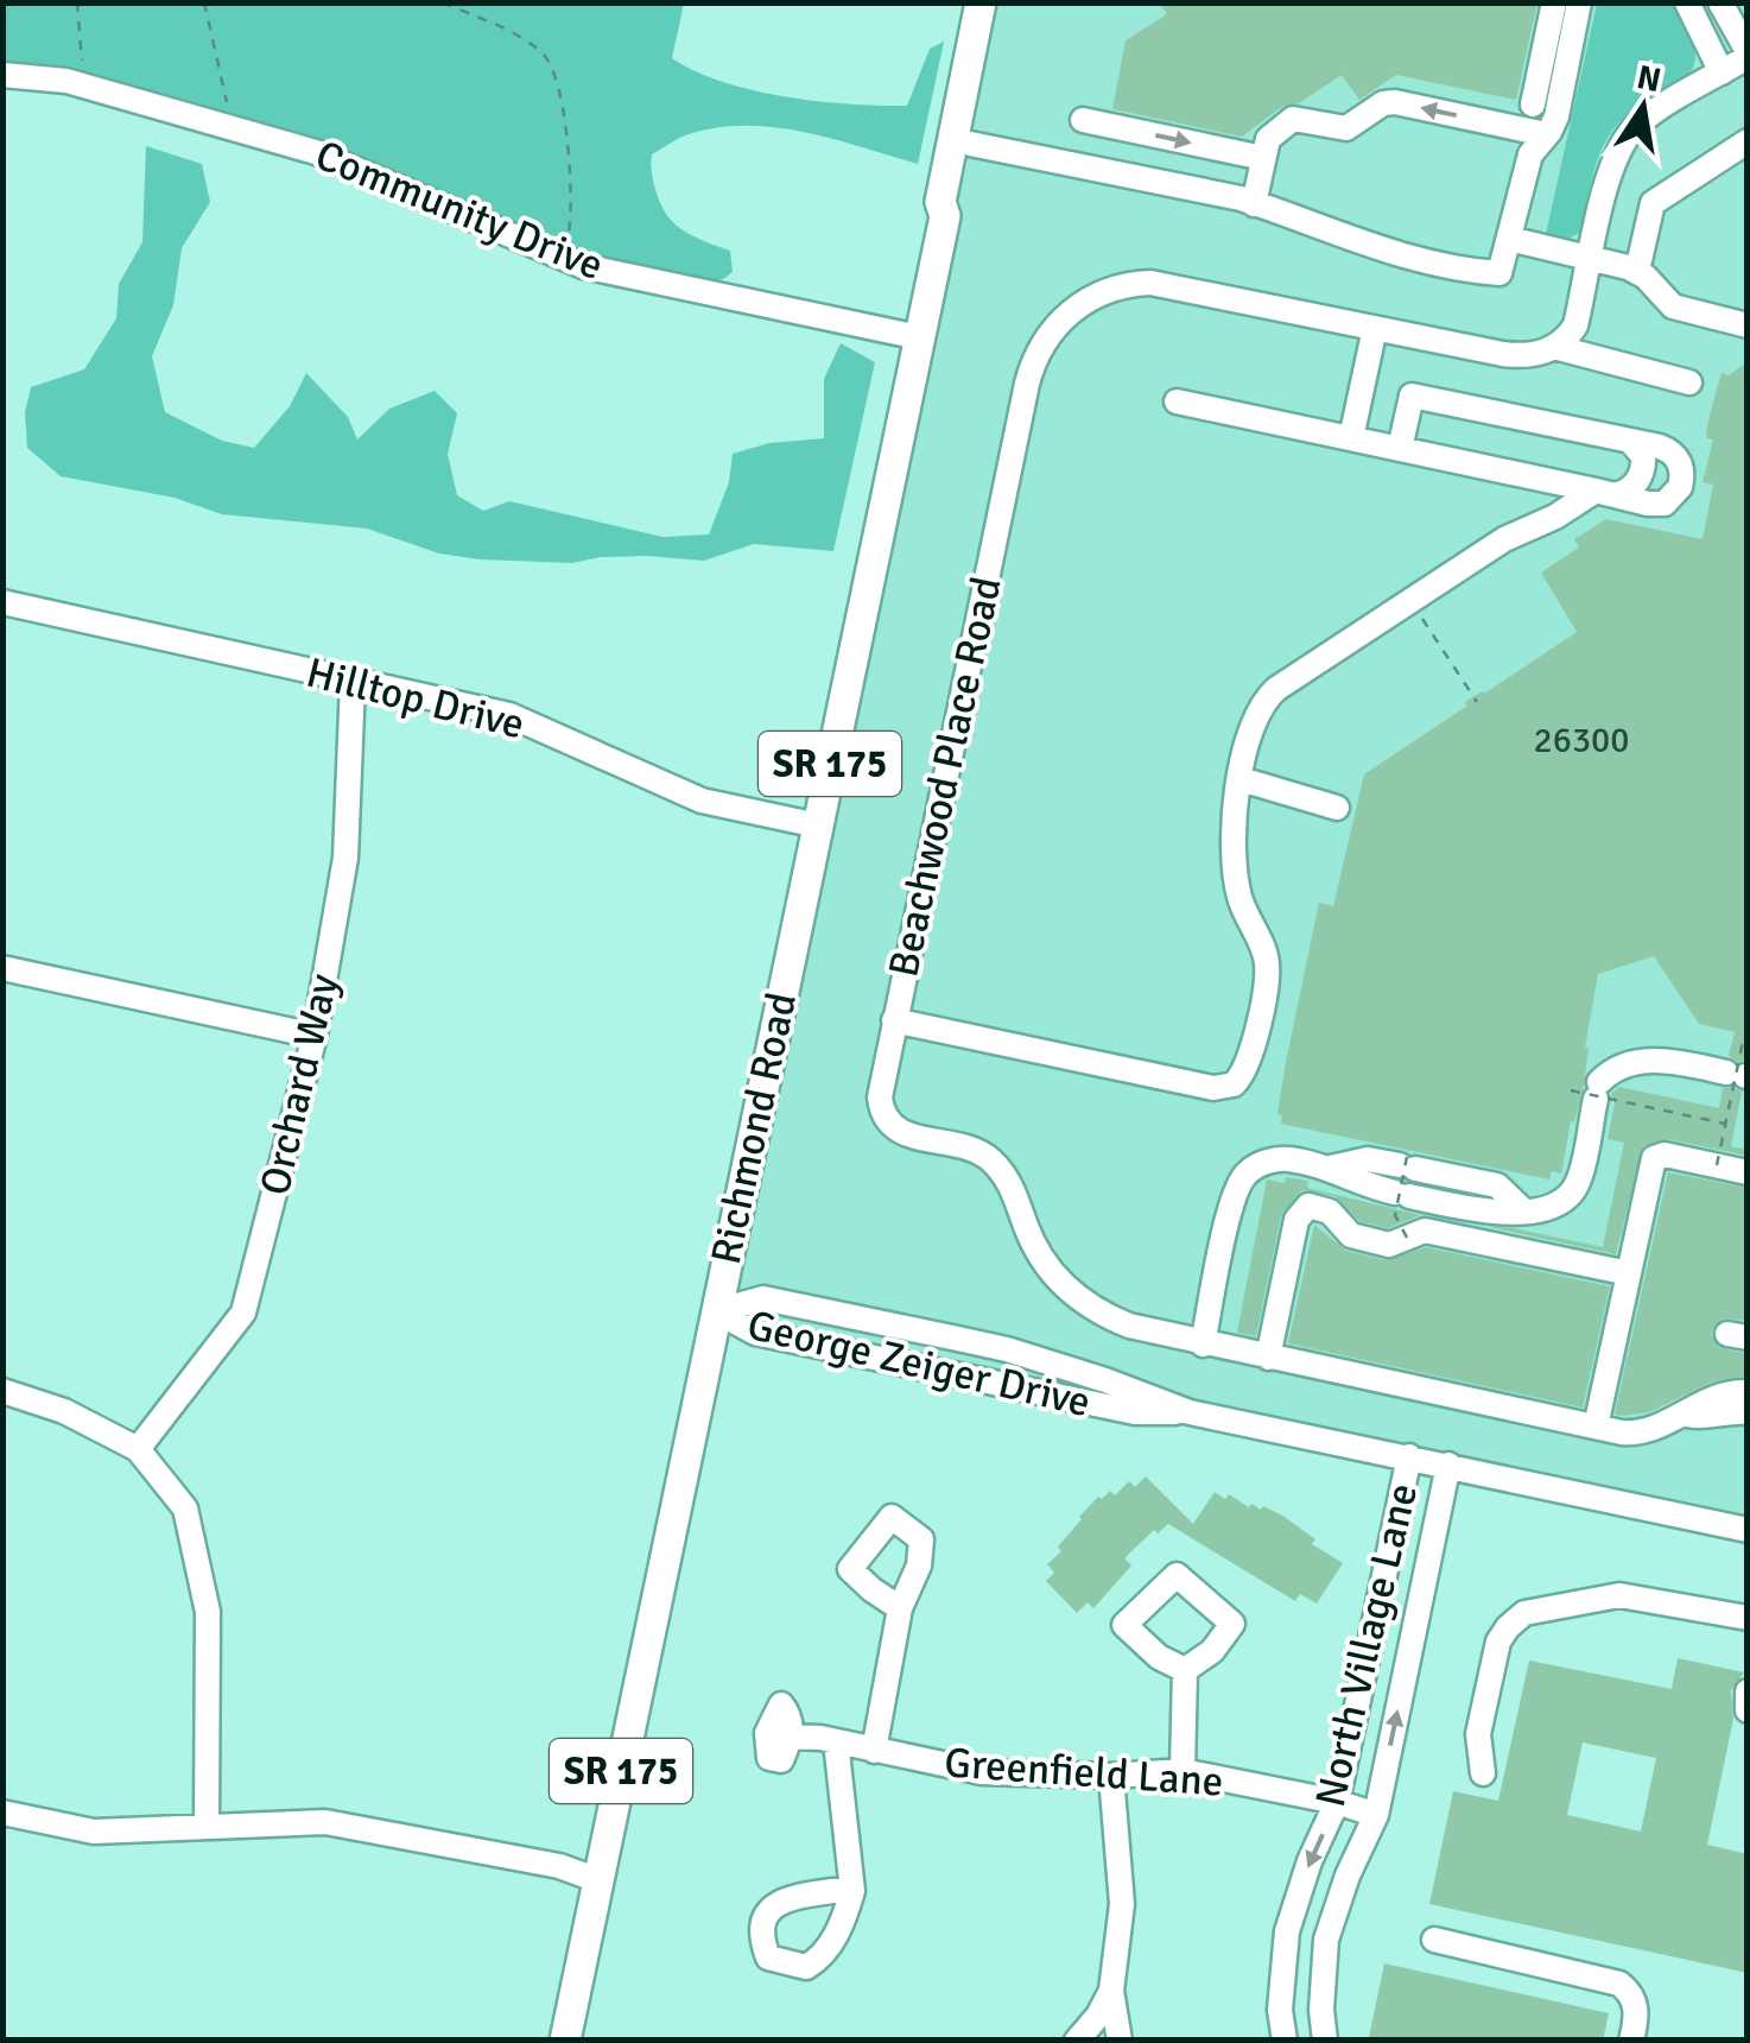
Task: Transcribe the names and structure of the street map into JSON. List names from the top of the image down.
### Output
{
  "streets": {
    "main road": ["SR 175", "Richmond Road"],
    "street": [
      "Community Drive",
      "Hilltop Drive",
      "Beachwood Place Road",
      "Orchard Way",
      "George Zeiger Drive",
      "North Village Lane",
      "Greenfield Lane"
    ]
  },
  "crossings": [
    ["Community Drive", "Richmond Road"],
    ["Hilltop Drive", "Orchard Way"],
    ["Hilltop Drive", "Richmond Road"],
    ["Richmond Road", "George Zeiger Drive"],
    ["George Zeiger Drive", "North Village Lane"],
    ["North Village Lane", "Greenfield Lane"]
  ],
  "house_numbers": ["26300"],
  "north": "top"
}
